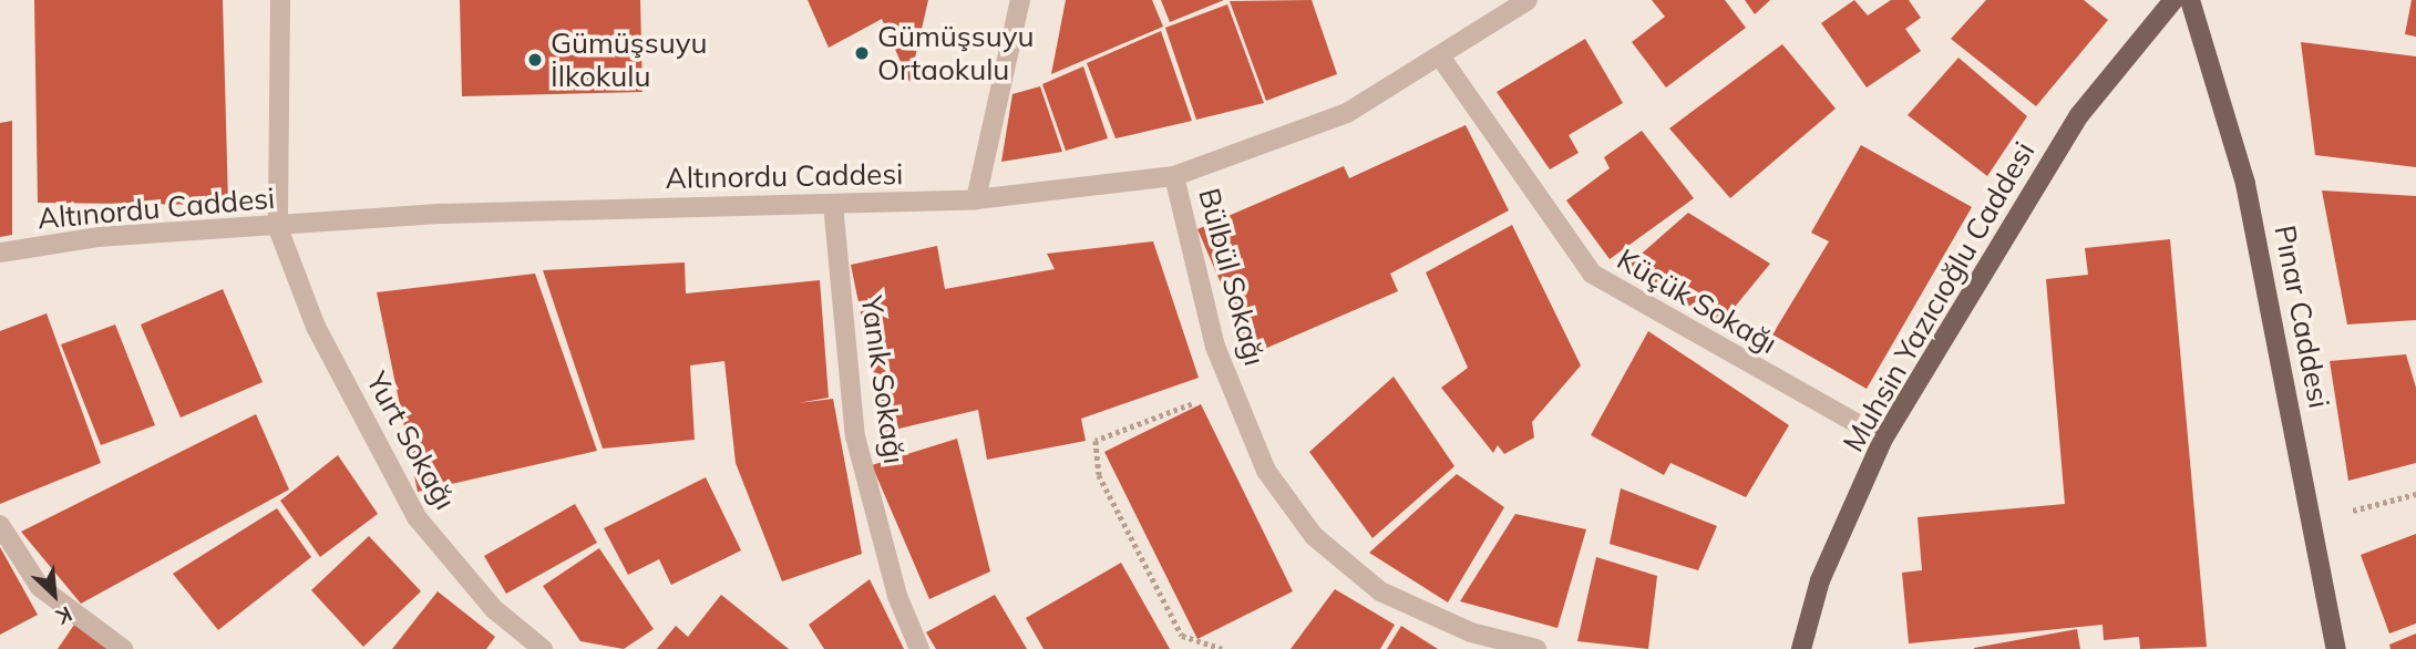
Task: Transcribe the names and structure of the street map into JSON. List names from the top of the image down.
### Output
{
  "streets": {
    "main road": ["Muhsin Yazıcıoğlu Caddesi", "Pınar Caddesi"],
    "street": [
      "Altınordu Caddesi",
      "Bülbül Sokağı",
      "Küçük Sokağı",
      "Yanık Sokağı",
      "Yurt Sokağı"
    ]
  },
  "crossings": [
    ["Altınordu Caddesi", "Bülbül Sokağı"],
    ["Altınordu Caddesi", "Küçük Sokağı"],
    ["Altınordu Caddesi", "Yanık Sokağı"],
    ["Altınordu Caddesi", "Yurt Sokağı"],
    ["Muhsin Yazıcıoğlu Caddesi", "Küçük Sokağı"]
  ],
  "places": ["Gümüşsuyu Ortaokulu", "Gümüşsuyu İlkokulu"],
  "north": "bottom right"
}
